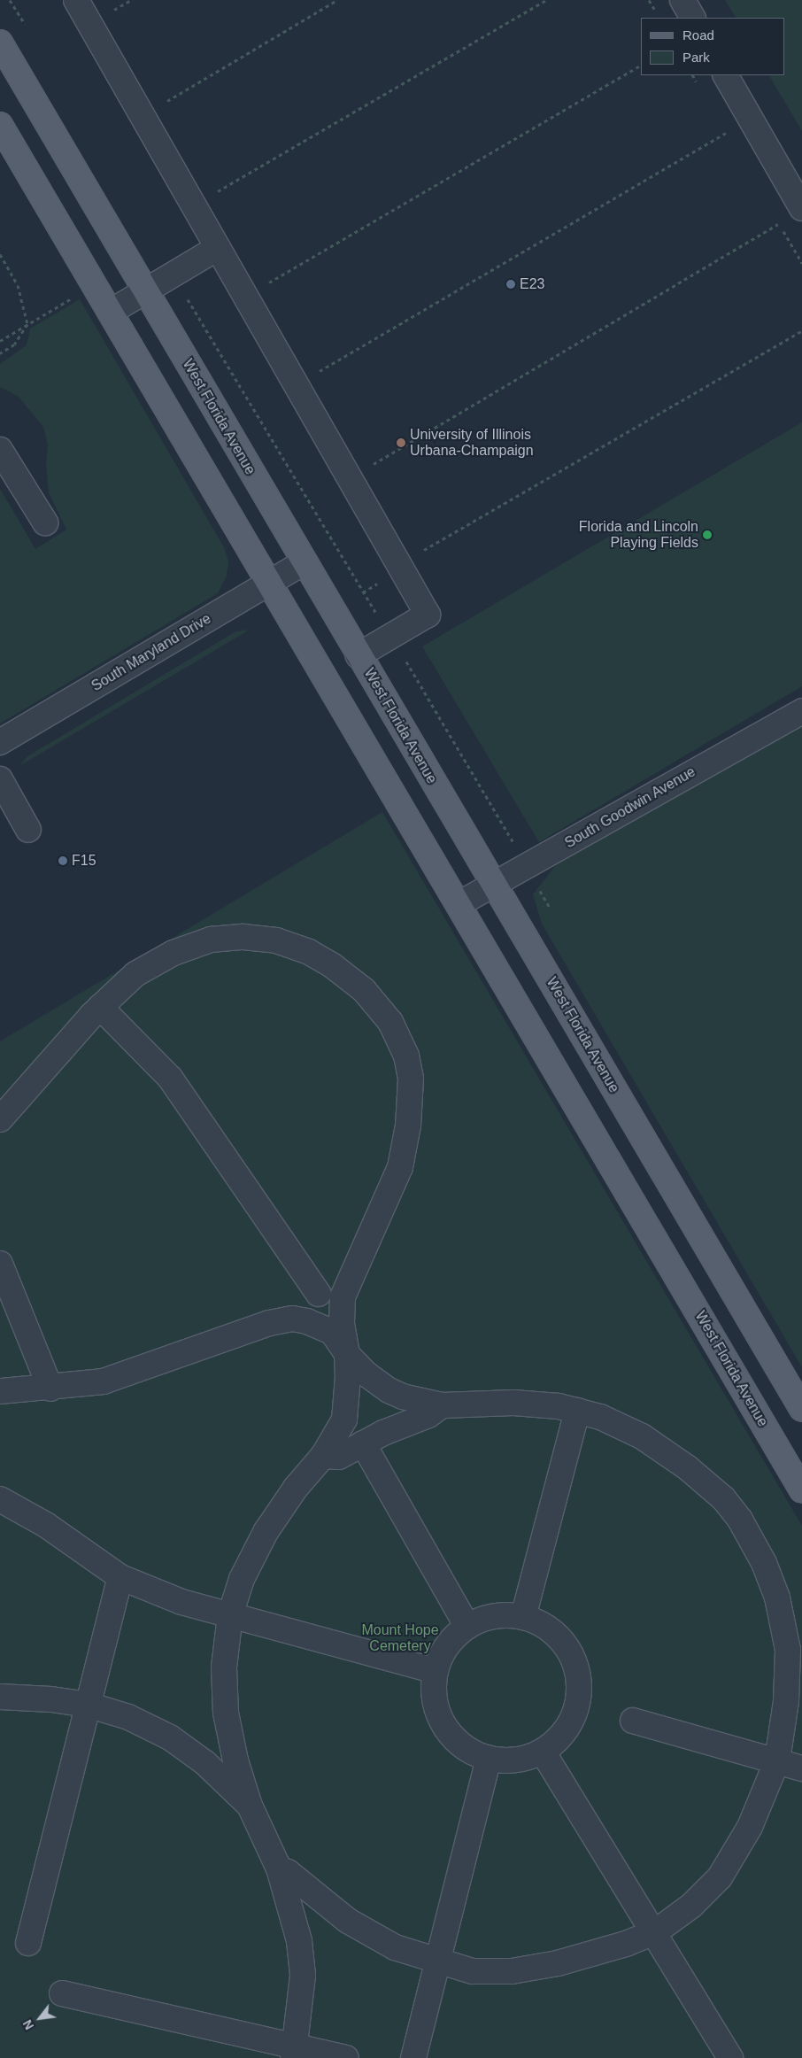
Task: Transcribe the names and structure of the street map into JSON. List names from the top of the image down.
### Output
{
  "streets": {
    "main road": ["West Florida Avenue"],
    "street": ["South Maryland Drive", "South Goodwin Avenue"]
  },
  "crossings": [
    ["West Florida Avenue", "South Maryland Drive"],
    ["West Florida Avenue", "South Goodwin Avenue"]
  ],
  "parks": ["Mount Hope Cemetery"],
  "places": [
    "E23",
    "University of Illinois Urbana-Champaign",
    "Florida and Lincoln Playing Fields",
    "F15"
  ],
  "legend": ["Road", "Park"],
  "north": "bottom left"
}
